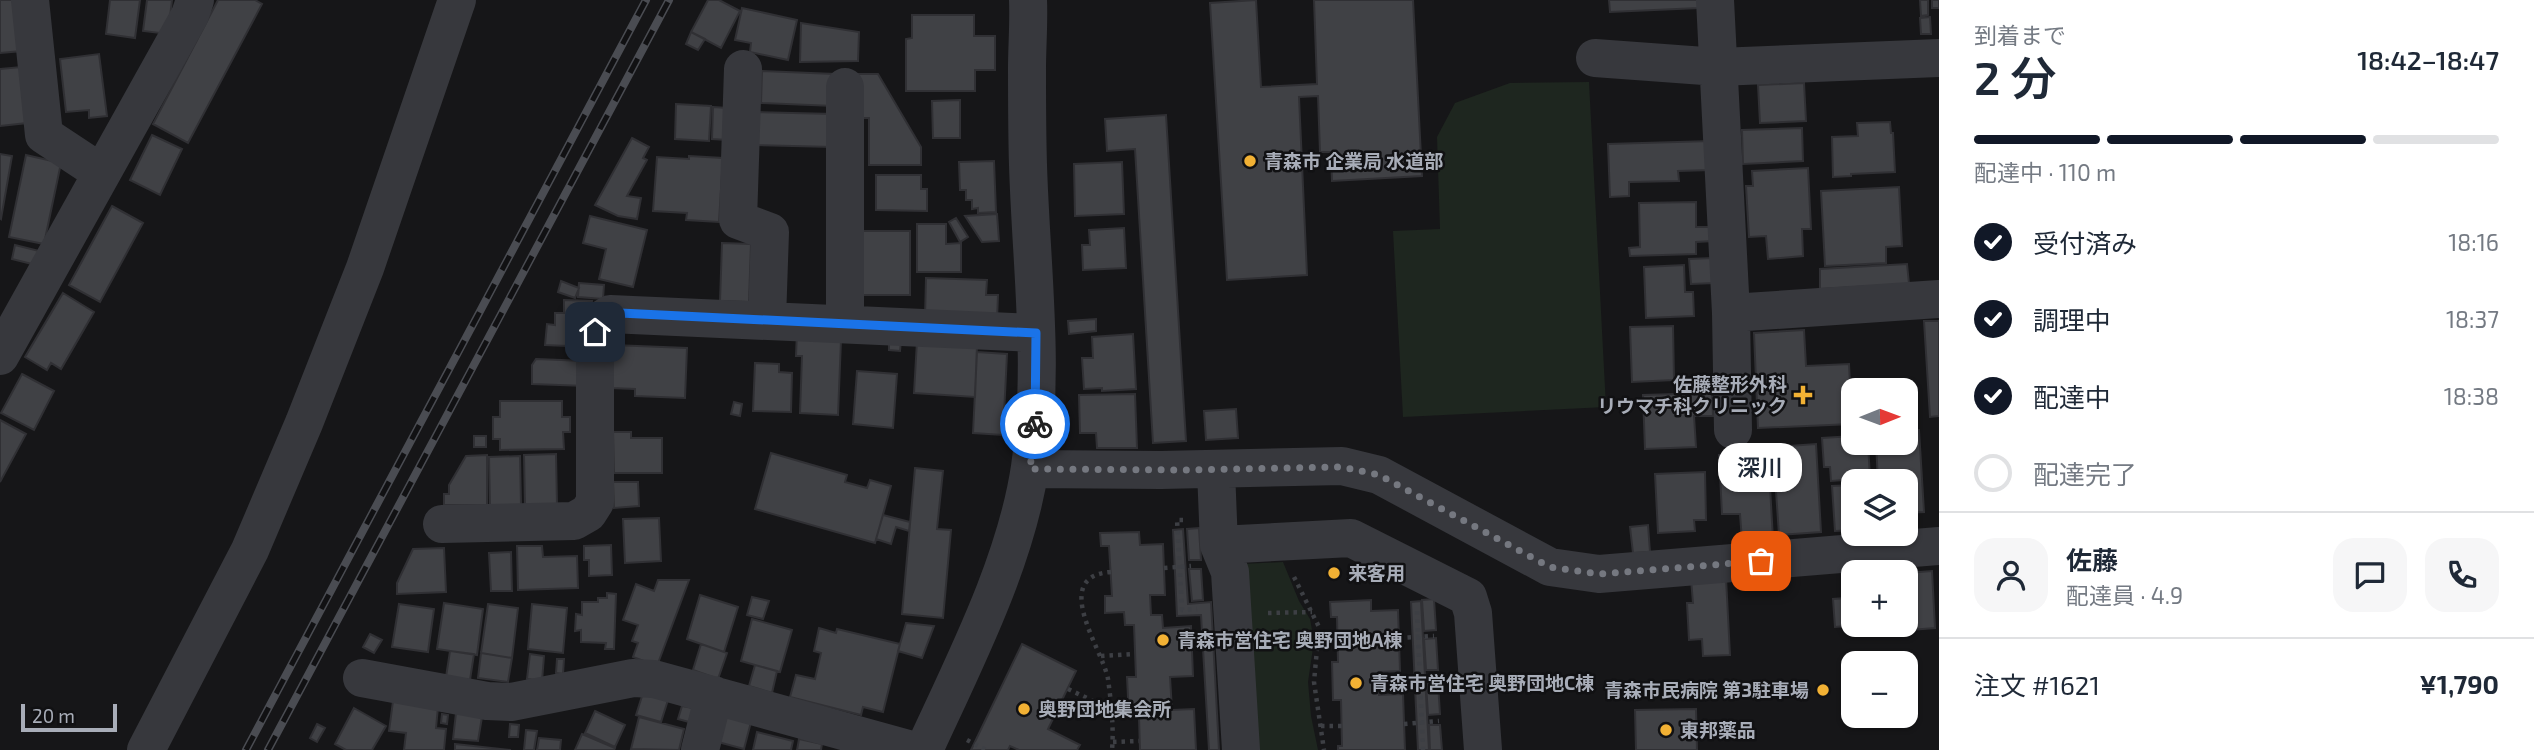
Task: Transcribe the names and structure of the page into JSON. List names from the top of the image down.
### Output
{
  "places": {
    "other": [
      "青森市 企業局 水道部",
      "深川",
      "来客用",
      "青森市営住宅 奥野団地A棟",
      "青森市営住宅 奥野団地C棟",
      "青森市民病院 第3駐車場",
      "奥野団地集会所",
      "東邦薬品"
    ],
    "health": ["佐藤整形外科 リウマチ科クリニック"]
  },
  "scale_bar": "20 m",
  "north": "right",
  "page": {
    "heading": ["2 分", "到着まで", "18:42–18:47"],
    "panel": [
      "佐藤",
      "配達員 · 4.9",
      "注文 #1621",
      "¥1,790"
    ],
    "bar": "配達中 · 110 m",
    "list": [
      ["受付済み", "18:16"],
      ["調理中", "18:37"],
      ["配達中", "18:38"],
      "配達完了"
    ],
    "map_buttons": ["+", "−"],
    "bubble": "深川",
    "scale": "20 m"
  }
}
